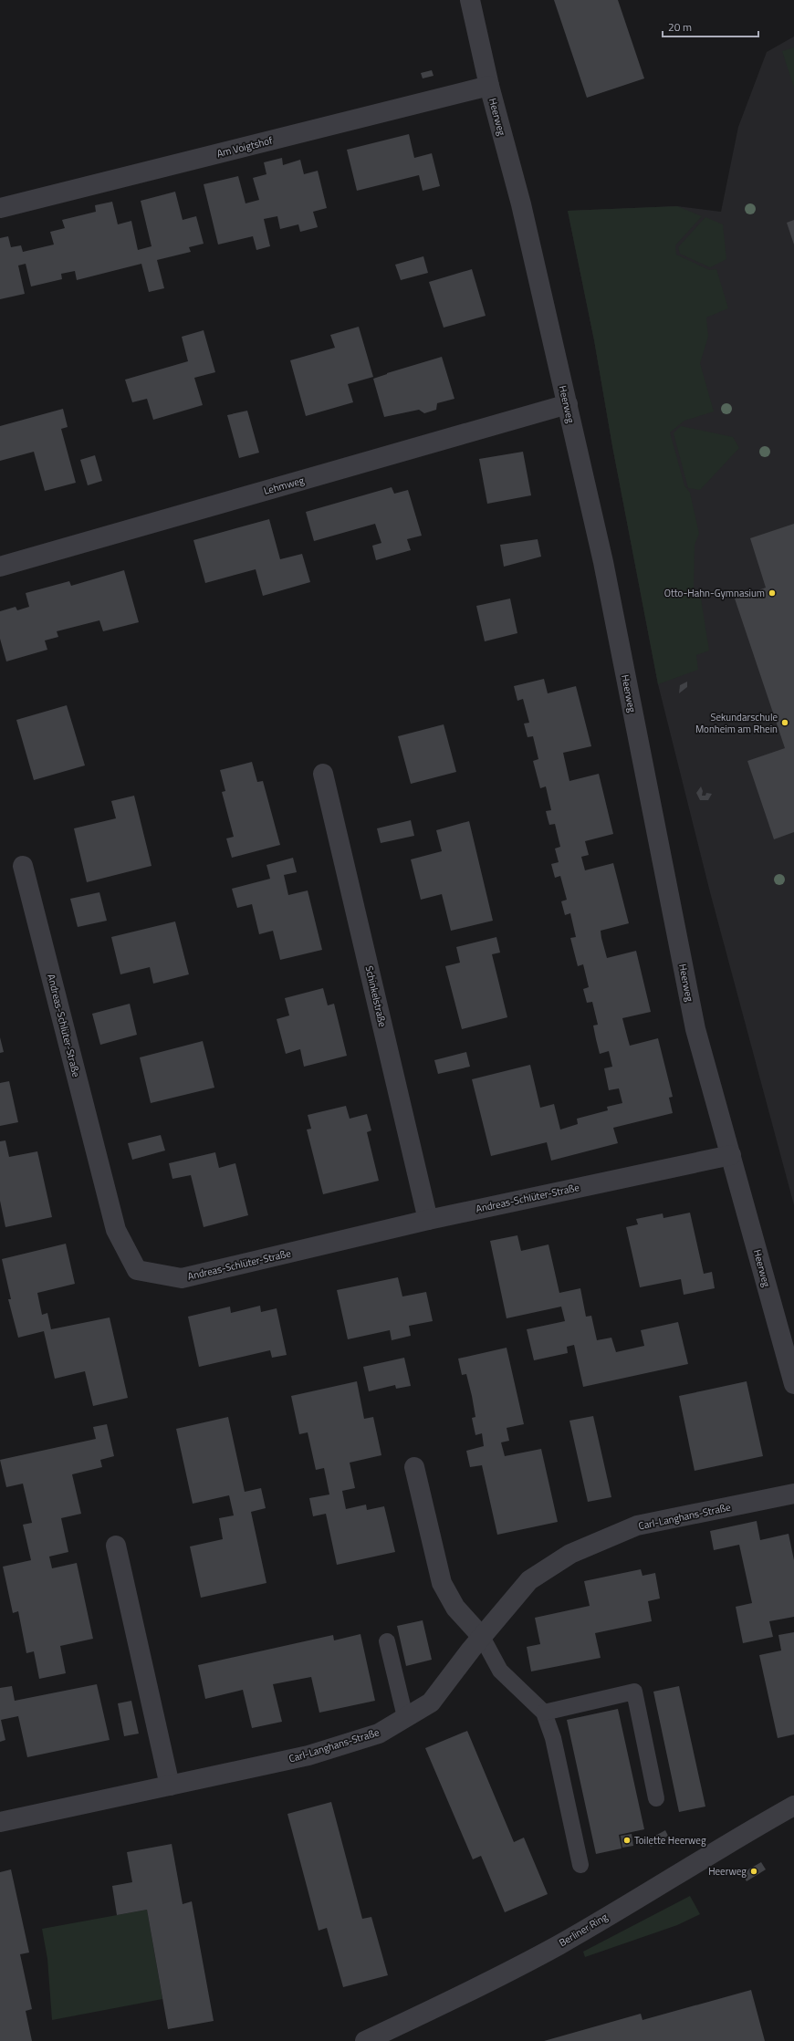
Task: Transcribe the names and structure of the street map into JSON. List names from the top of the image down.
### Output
{
  "streets": {
    "street": [
      "Heerweg",
      "Am Voigtshof",
      "Lehmweg",
      "Schinkelstraße",
      "Andreas-Schlüter-Straße",
      "Carl-Langhans-Straße",
      "Berliner Ring"
    ]
  },
  "crossings": [
    ["Heerweg", "Am Voigtshof"],
    ["Heerweg", "Lehmweg"],
    ["Heerweg", "Andreas-Schlüter-Straße"],
    ["Schinkelstraße", "Andreas-Schlüter-Straße"]
  ],
  "places": [
    "Otto-Hahn-Gymnasium",
    "Sekundarschule Monheim am Rhein",
    "Toilette Heerweg",
    "Heerweg"
  ],
  "scale_bar": "20 m"
}
